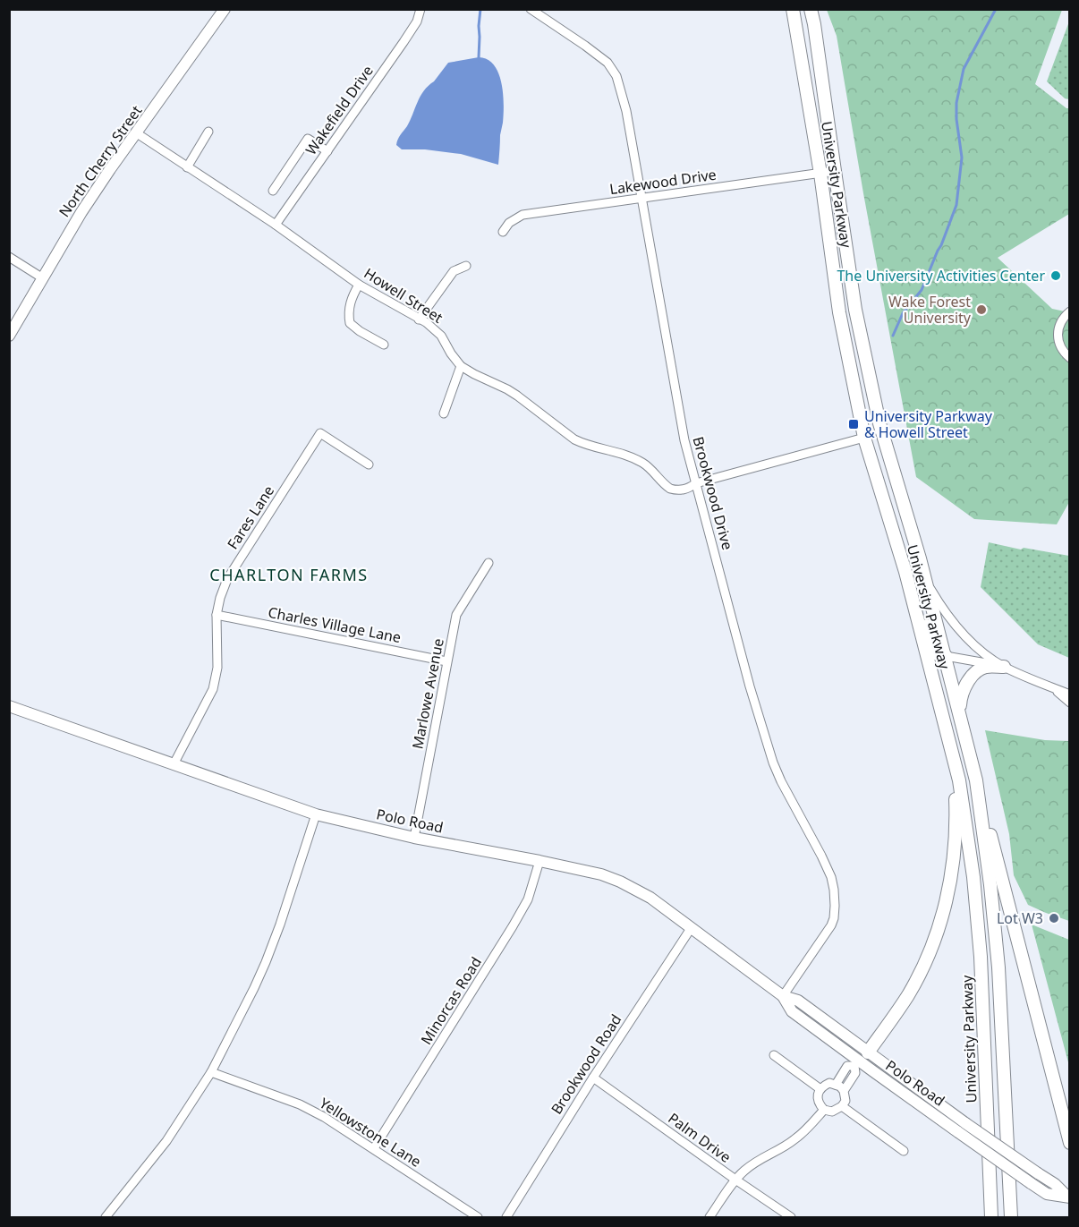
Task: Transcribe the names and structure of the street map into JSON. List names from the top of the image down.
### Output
{
  "streets": {
    "main road": ["North Cherry Street", "University Parkway", "Polo Road"],
    "street": [
      "Wakefield Drive",
      "Lakewood Drive",
      "Howell Street",
      "Brookwood Drive",
      "Fares Lane",
      "Charles Village Lane",
      "Marlowe Avenue",
      "Minorcas Road",
      "Brookwood Road",
      "Yellowstone Lane",
      "Palm Drive"
    ]
  },
  "crossings": [
    ["Wakefield Drive", "Howell Street"],
    ["North Cherry Street", "Howell Street"],
    ["Lakewood Drive", "University Parkway"],
    ["Lakewood Drive", "Brookwood Drive"],
    ["University Parkway", "Howell Street"],
    ["Howell Street", "Brookwood Drive"],
    ["Brookwood Drive", "Polo Road"],
    ["Fares Lane", "Charles Village Lane"],
    ["Fares Lane", "Polo Road"],
    ["Charles Village Lane", "Marlowe Avenue"],
    ["Marlowe Avenue", "Polo Road"],
    ["Polo Road", "Minorcas Road"],
    ["Polo Road", "Brookwood Road"],
    ["Minorcas Road", "Yellowstone Lane"],
    ["Brookwood Road", "Palm Drive"]
  ],
  "districts": ["CHARLTON FARMS"],
  "places": {
    "other": ["The University Activities Center", "Wake Forest University", "Lot W3"],
    "transit": ["University Parkway & Howell Street"]
  }
}
